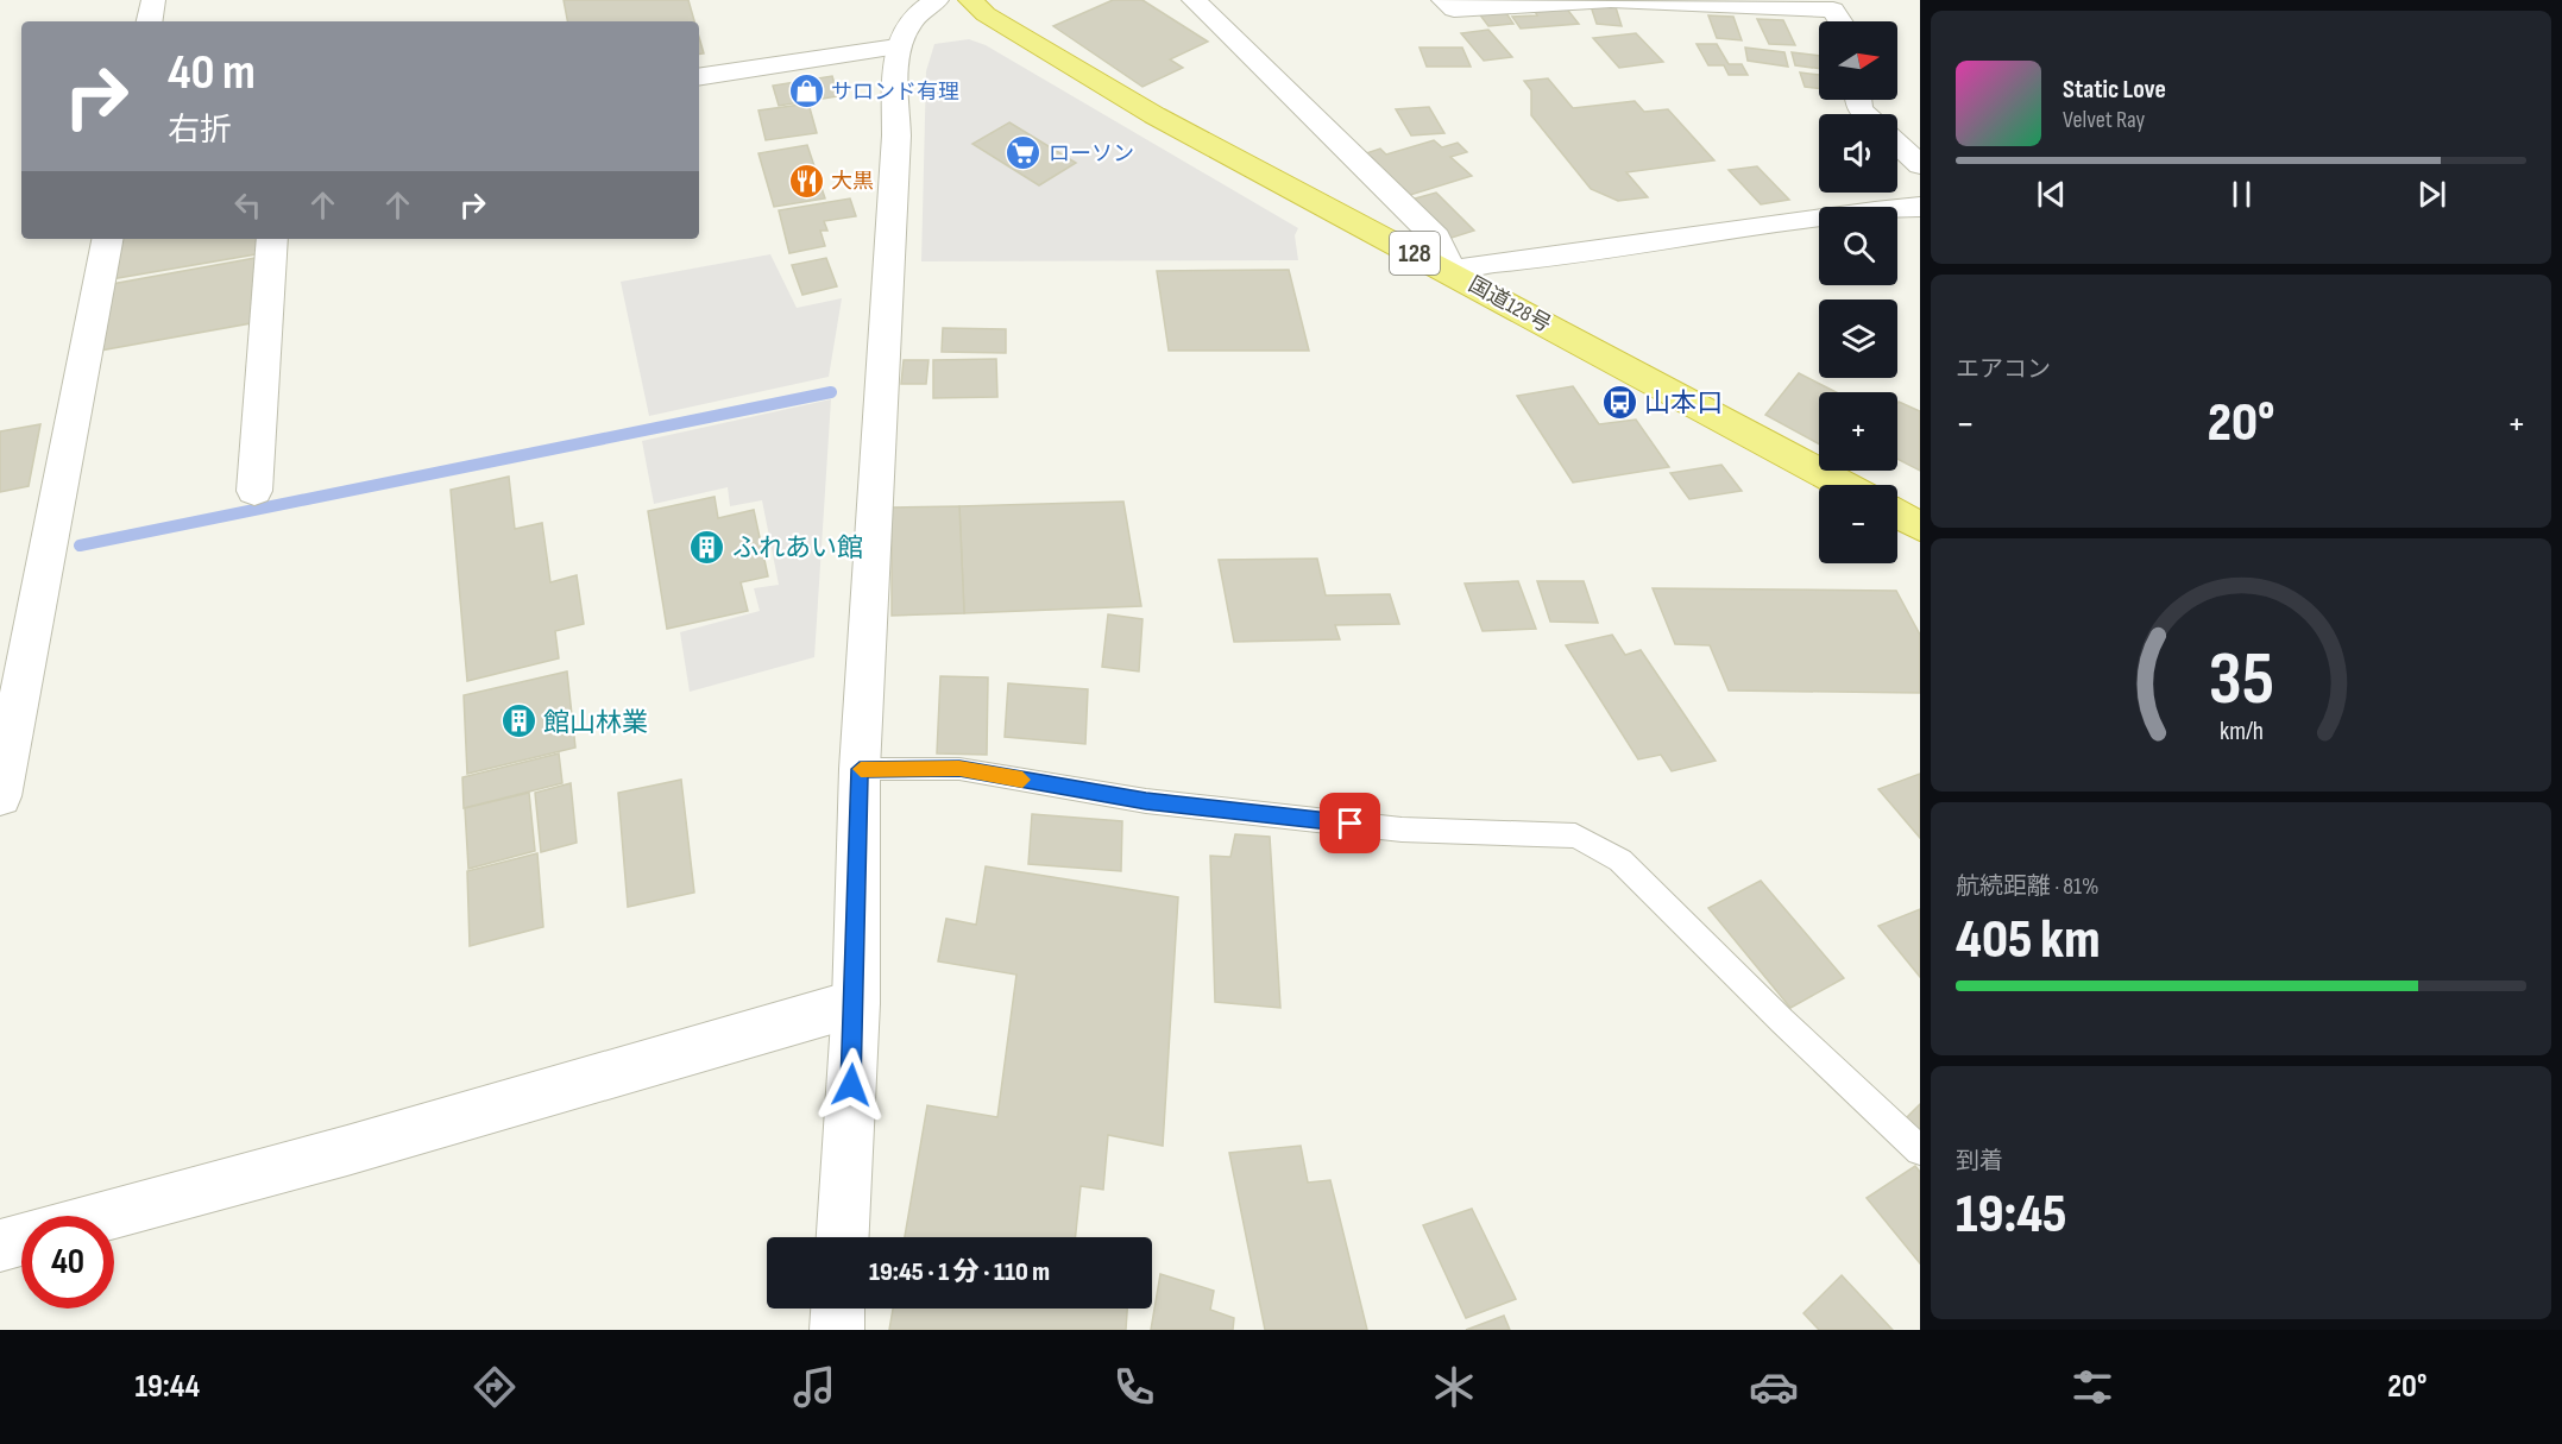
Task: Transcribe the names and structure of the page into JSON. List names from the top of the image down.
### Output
{
  "streets": {
    "highway": ["128", "国道128号"]
  },
  "places": {
    "shop": ["サロンド有理"],
    "supermarket": ["ローソン"],
    "restaurant": ["大黒"],
    "bus stop": ["山本口"],
    "building": ["ふれあい館", "館山林業"]
  },
  "north": "right",
  "page": {
    "map_buttons": ["+", "−"],
    "turn": ["40 m", "右折"],
    "song": ["Static Love", "Velvet Ray"],
    "tile": [
      "エアコン",
      ["航続距離 · 81%", "405 km"],
      ["到着", "19:45"]
    ],
    "heat": ["−", "20°", "+"],
    "limit": "40",
    "trip": "19:45 · 1 分 · 110 m",
    "tabs": ["19:44", "20°"],
    "gauge": ["35", "km/h"]
  }
}
